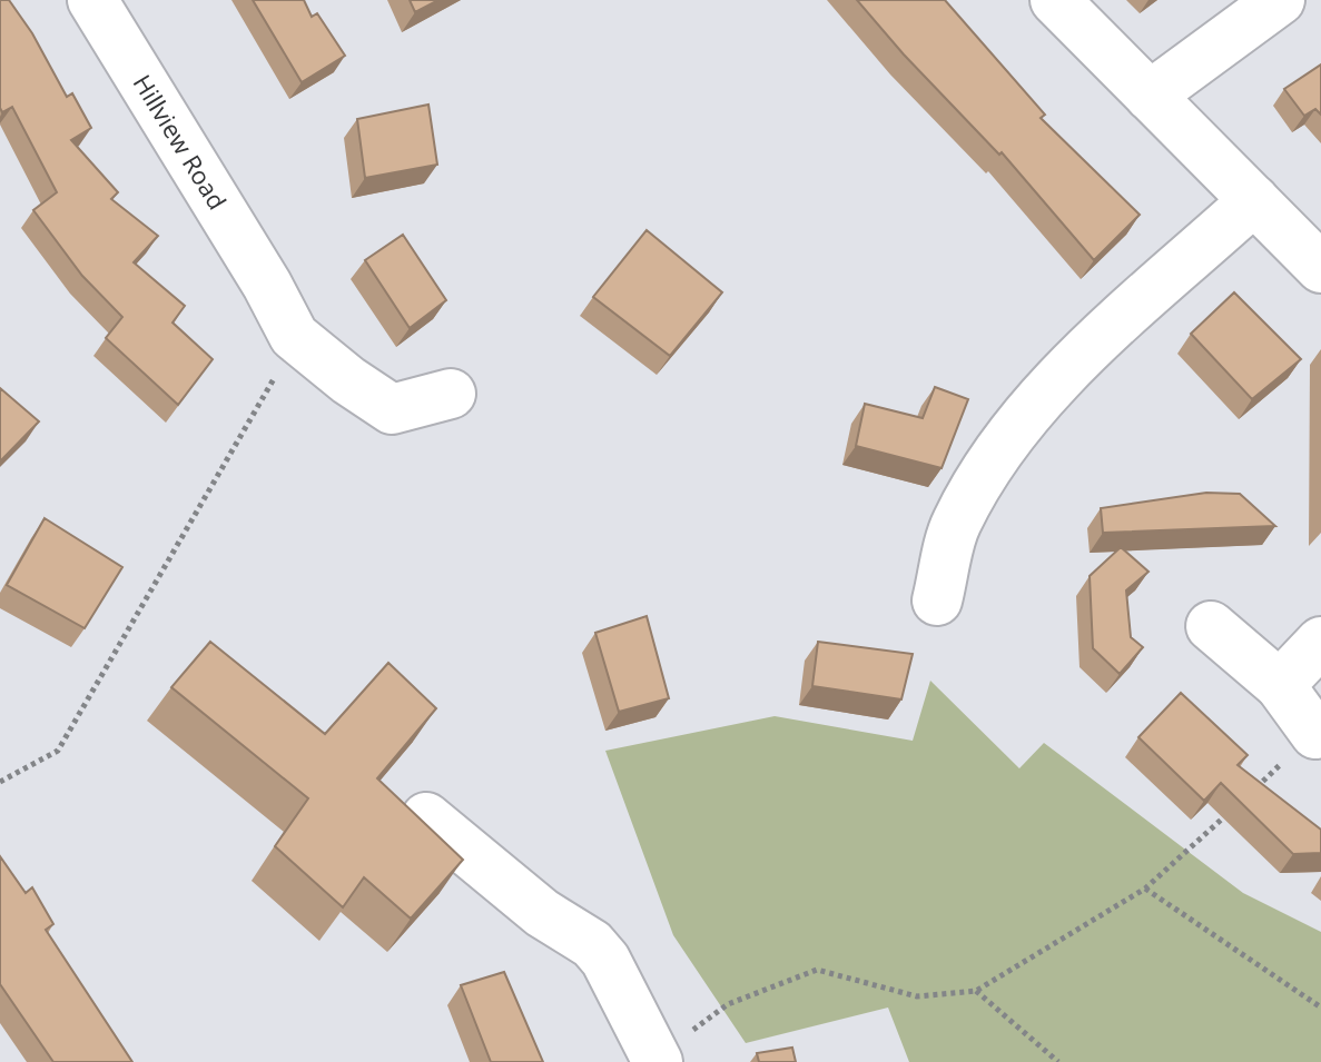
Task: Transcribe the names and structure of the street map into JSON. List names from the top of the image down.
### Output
{
  "streets": {
    "street": ["Hillview Road"]
  }
}
